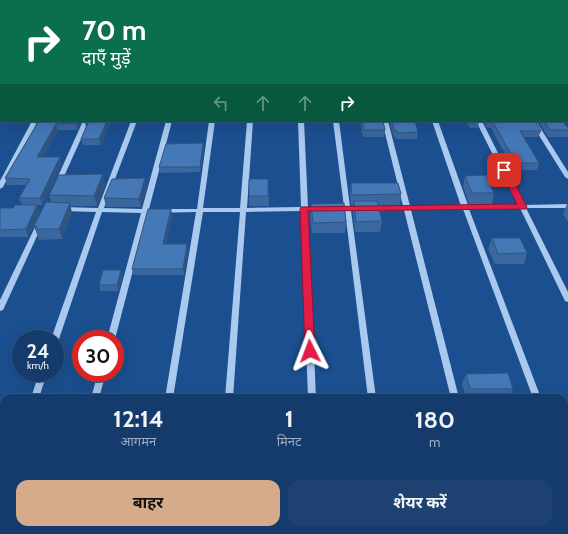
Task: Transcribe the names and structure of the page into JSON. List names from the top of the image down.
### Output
{
  "page": {
    "turn": ["70 m", "दाएँ मुड़ें"],
    "speed": "24 km/h",
    "limit": "30",
    "eta": [
      "12:14",
      "आगमन",
      "1",
      "मिनट",
      "180",
      "m"
    ],
    "buttons": ["बाहर", "शेयर करें"]
  }
}
